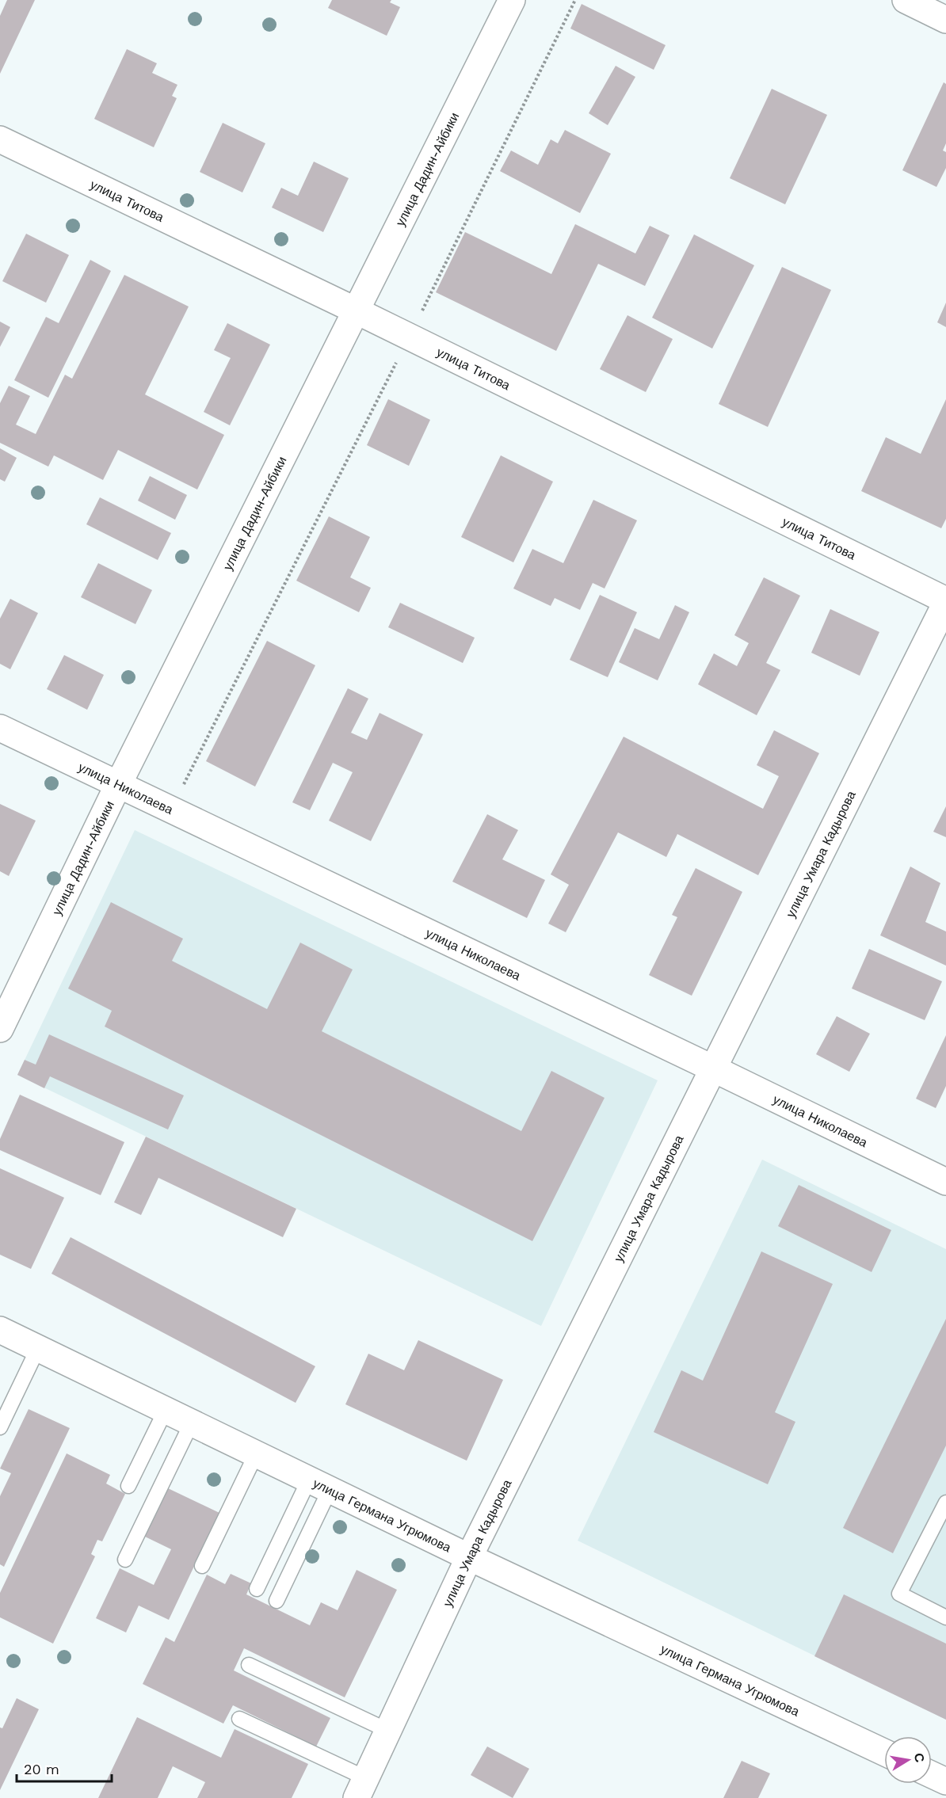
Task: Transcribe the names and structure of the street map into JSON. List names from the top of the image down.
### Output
{
  "streets": {
    "street": [
      "улица Дадин-Айбики",
      "улица Титова",
      "улица Николаева",
      "улица Умара Кадырова",
      "улица Германа Угрюмова"
    ]
  },
  "crossings": [
    ["улица Дадин-Айбики", "улица Титова"],
    ["улица Дадин-Айбики", "улица Николаева"],
    ["улица Титова", "улица Умара Кадырова"],
    ["улица Николаева", "улица Умара Кадырова"],
    ["улица Умара Кадырова", "улица Германа Угрюмова"]
  ],
  "scale_bar": "20 m",
  "north": "right"
}
